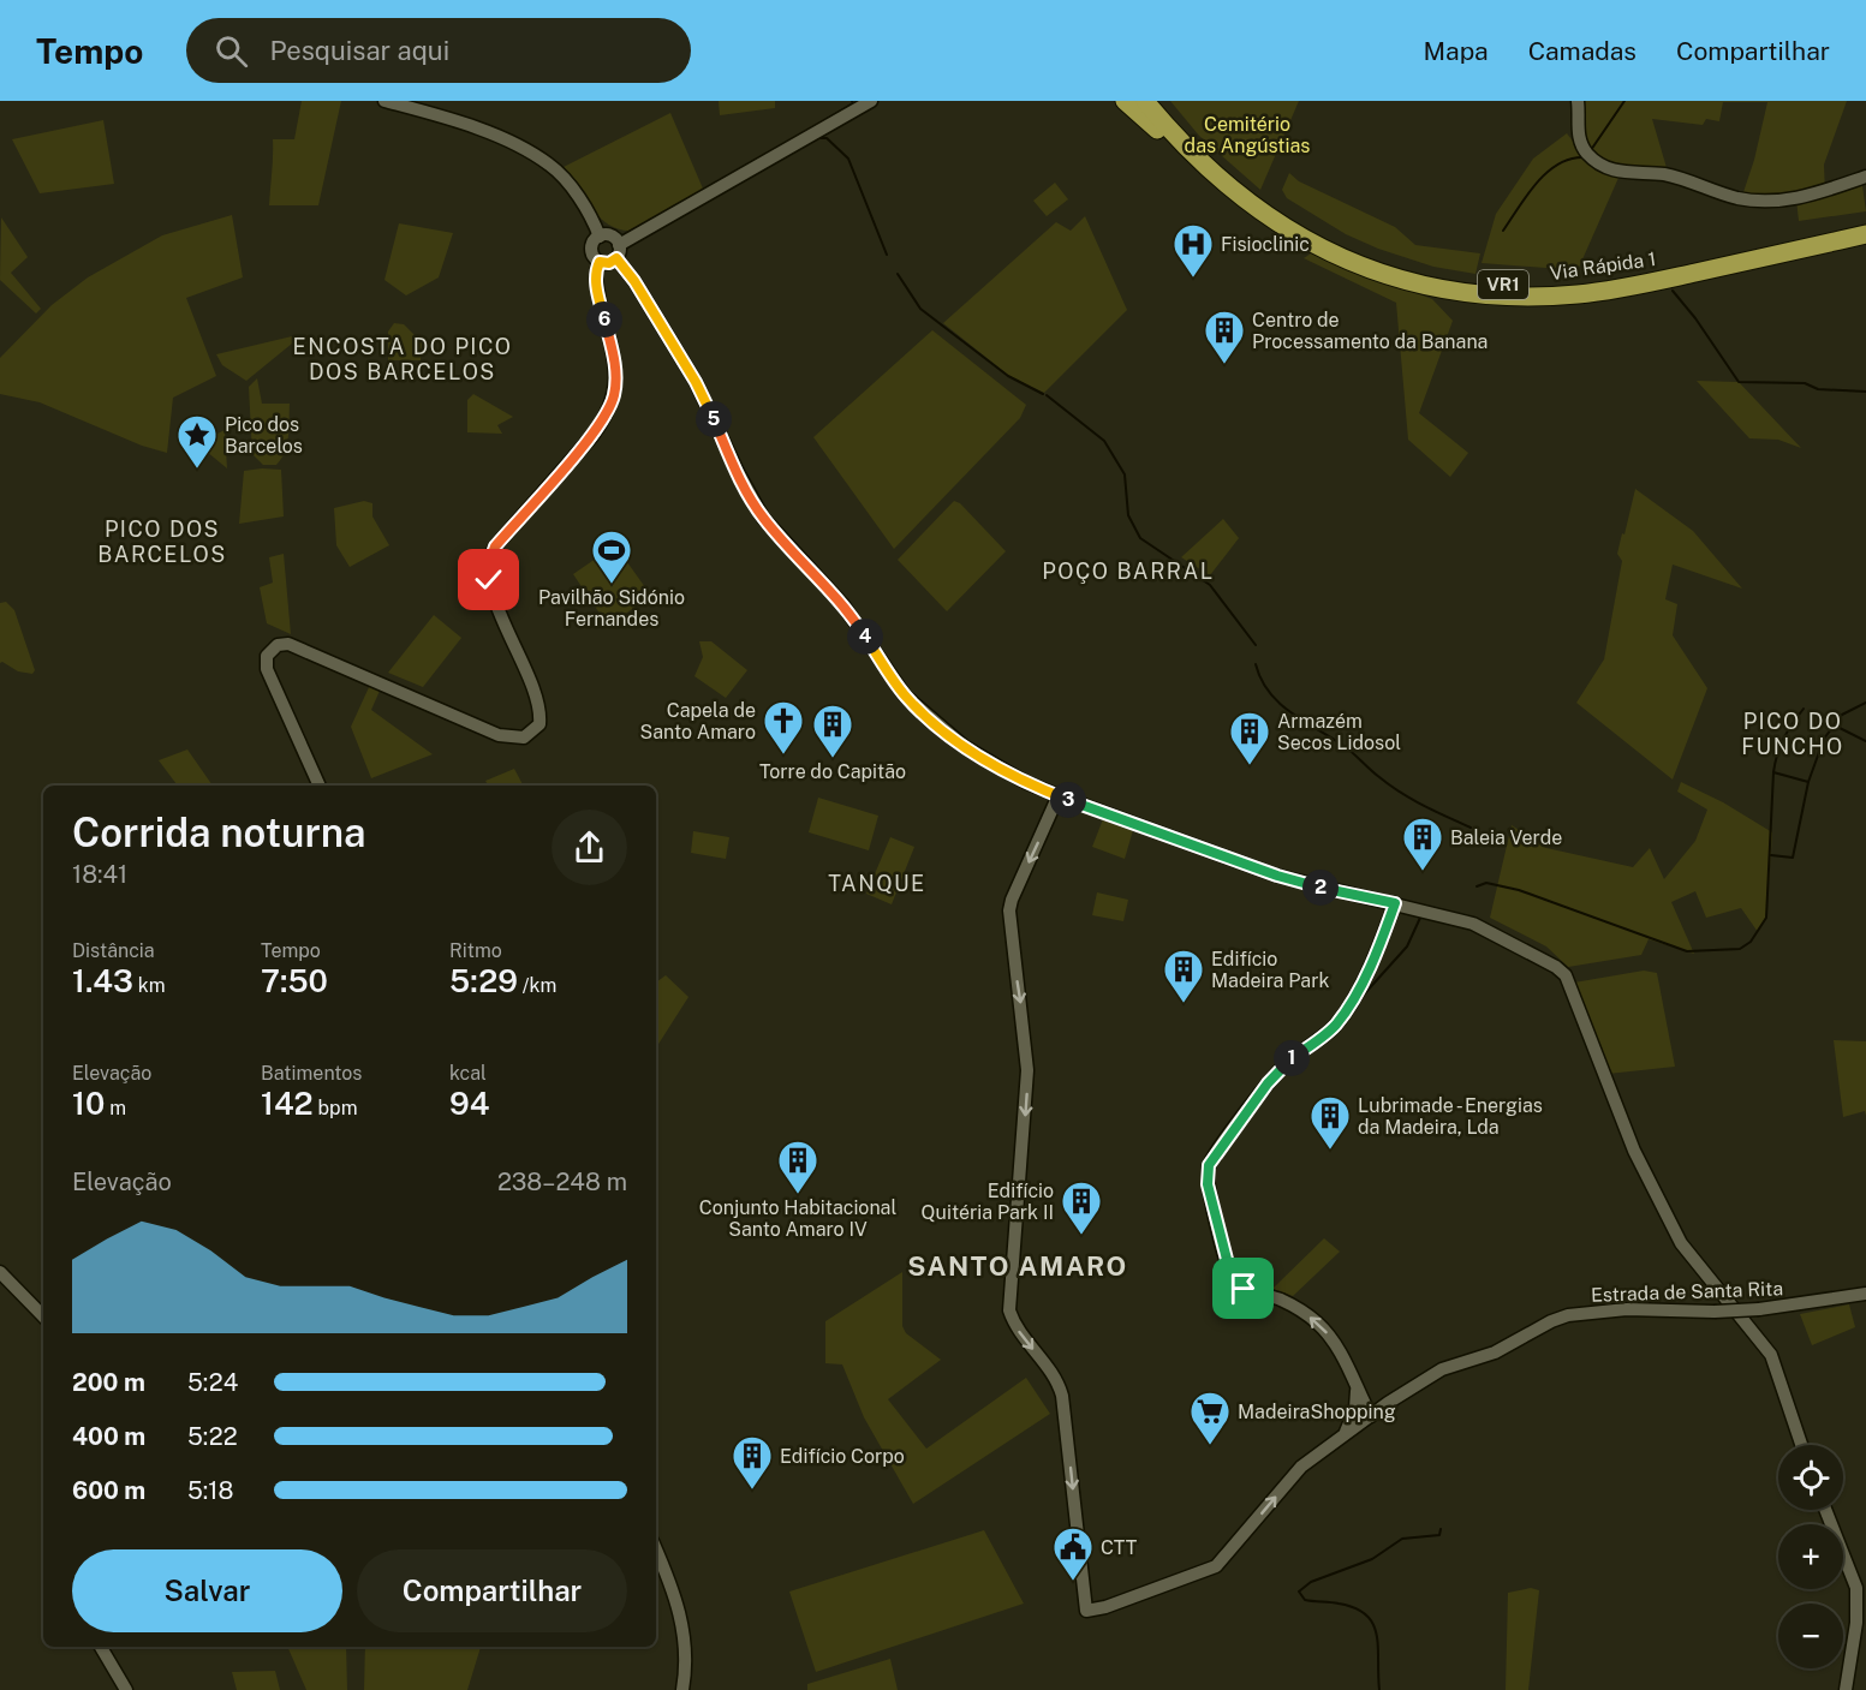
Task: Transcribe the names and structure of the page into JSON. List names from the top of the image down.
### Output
{
  "streets": {
    "highway": ["Via Rápida 1", "VR1"],
    "street": ["Estrada de Santa Rita"]
  },
  "districts": [
    "ENCOSTA DO PICO DOS BARCELOS",
    "PICO DOS BARCELOS",
    "POÇO BARRAL",
    "PICO DO FUNCHO",
    "TANQUE",
    "SANTO AMARO"
  ],
  "parks": ["Cemitério das Angústias"],
  "places": {
    "hospital": ["Fisioclinic"],
    "building": [
      "Centro de Processamento da Banana",
      "Torre do Capitão",
      "Armazém Secos Lidosol",
      "Baleia Verde",
      "Edifício Madeira Park",
      "Lubrimade - Energias da Madeira, Lda",
      "Conjunto Habitacional Santo Amaro IV",
      "Edifício Quitéria Park II",
      "Edifício Corpo"
    ],
    "place": ["Pico dos Barcelos"],
    "sports": ["Pavilhão Sidónio Fernandes"],
    "church": ["Capela de Santo Amaro"],
    "supermarket": ["MadeiraShopping"],
    "public building": ["CTT"]
  },
  "page": {
    "header": "Tempo",
    "search": "Pesquisar aqui",
    "nav": ["Mapa", "Camadas", "Compartilhar"],
    "pins": [
      "6",
      "5",
      "4",
      "3",
      "2",
      "1"
    ],
    "heading": ["Corrida noturna", "18:41"],
    "stats": [
      ["Distância", "1.43 km"],
      ["Tempo", "7:50"],
      ["Ritmo", "5:29 /km"],
      ["Elevação", "10 m"],
      ["Batimentos", "142 bpm"],
      ["kcal", "94"]
    ],
    "chart": ["Elevação", "238–248 m"],
    "list": [
      {
        "name": "200 m",
        "note": "5:24"
      },
      {
        "name": "400 m",
        "note": "5:22"
      },
      {
        "name": "600 m",
        "note": "5:18"
      }
    ],
    "map_buttons": ["+", "−"],
    "buttons": ["Salvar", "Compartilhar"]
  }
}
